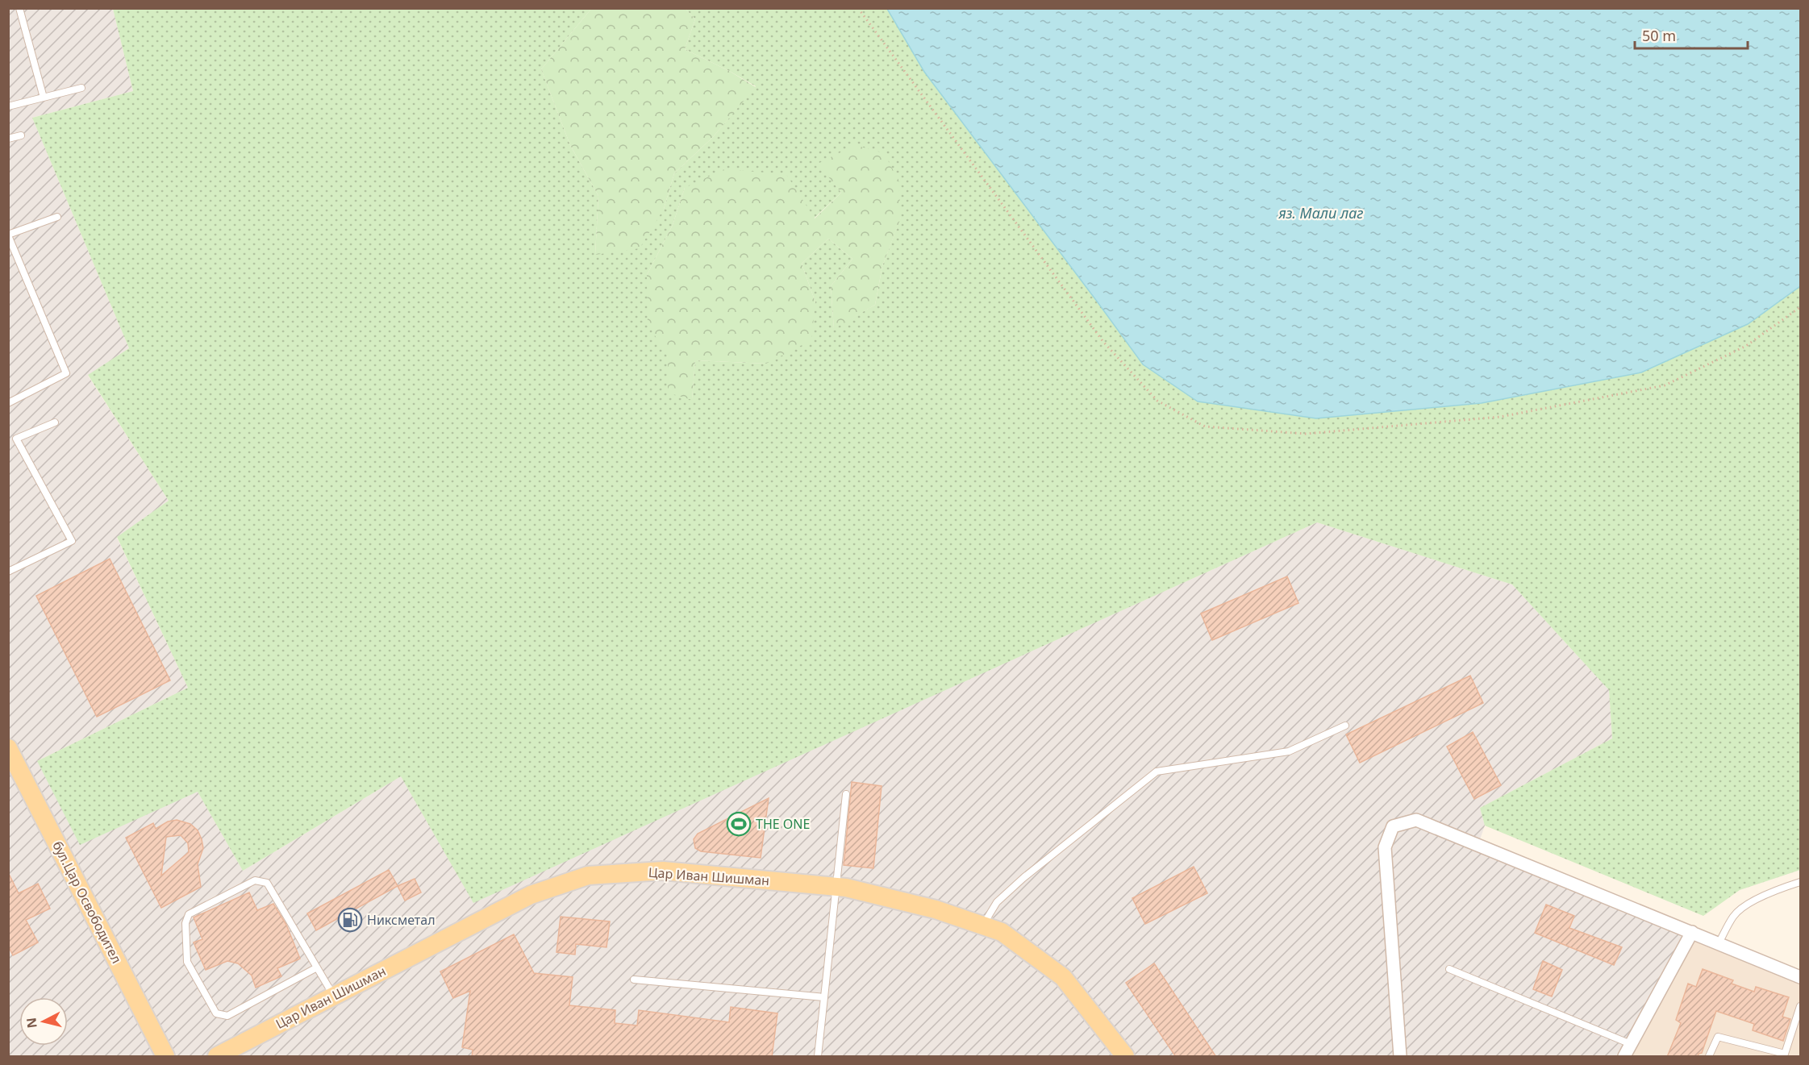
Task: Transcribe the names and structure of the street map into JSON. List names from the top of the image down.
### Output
{
  "streets": {
    "main road": ["Цар Иван Шишман", "бул.Цар Освободител"]
  },
  "water": ["яз. Мали лаг"],
  "places": {
    "sports": ["THE ONE"],
    "fuel station": ["Никсметал"]
  },
  "scale_bar": "50 m",
  "north": "left"
}
